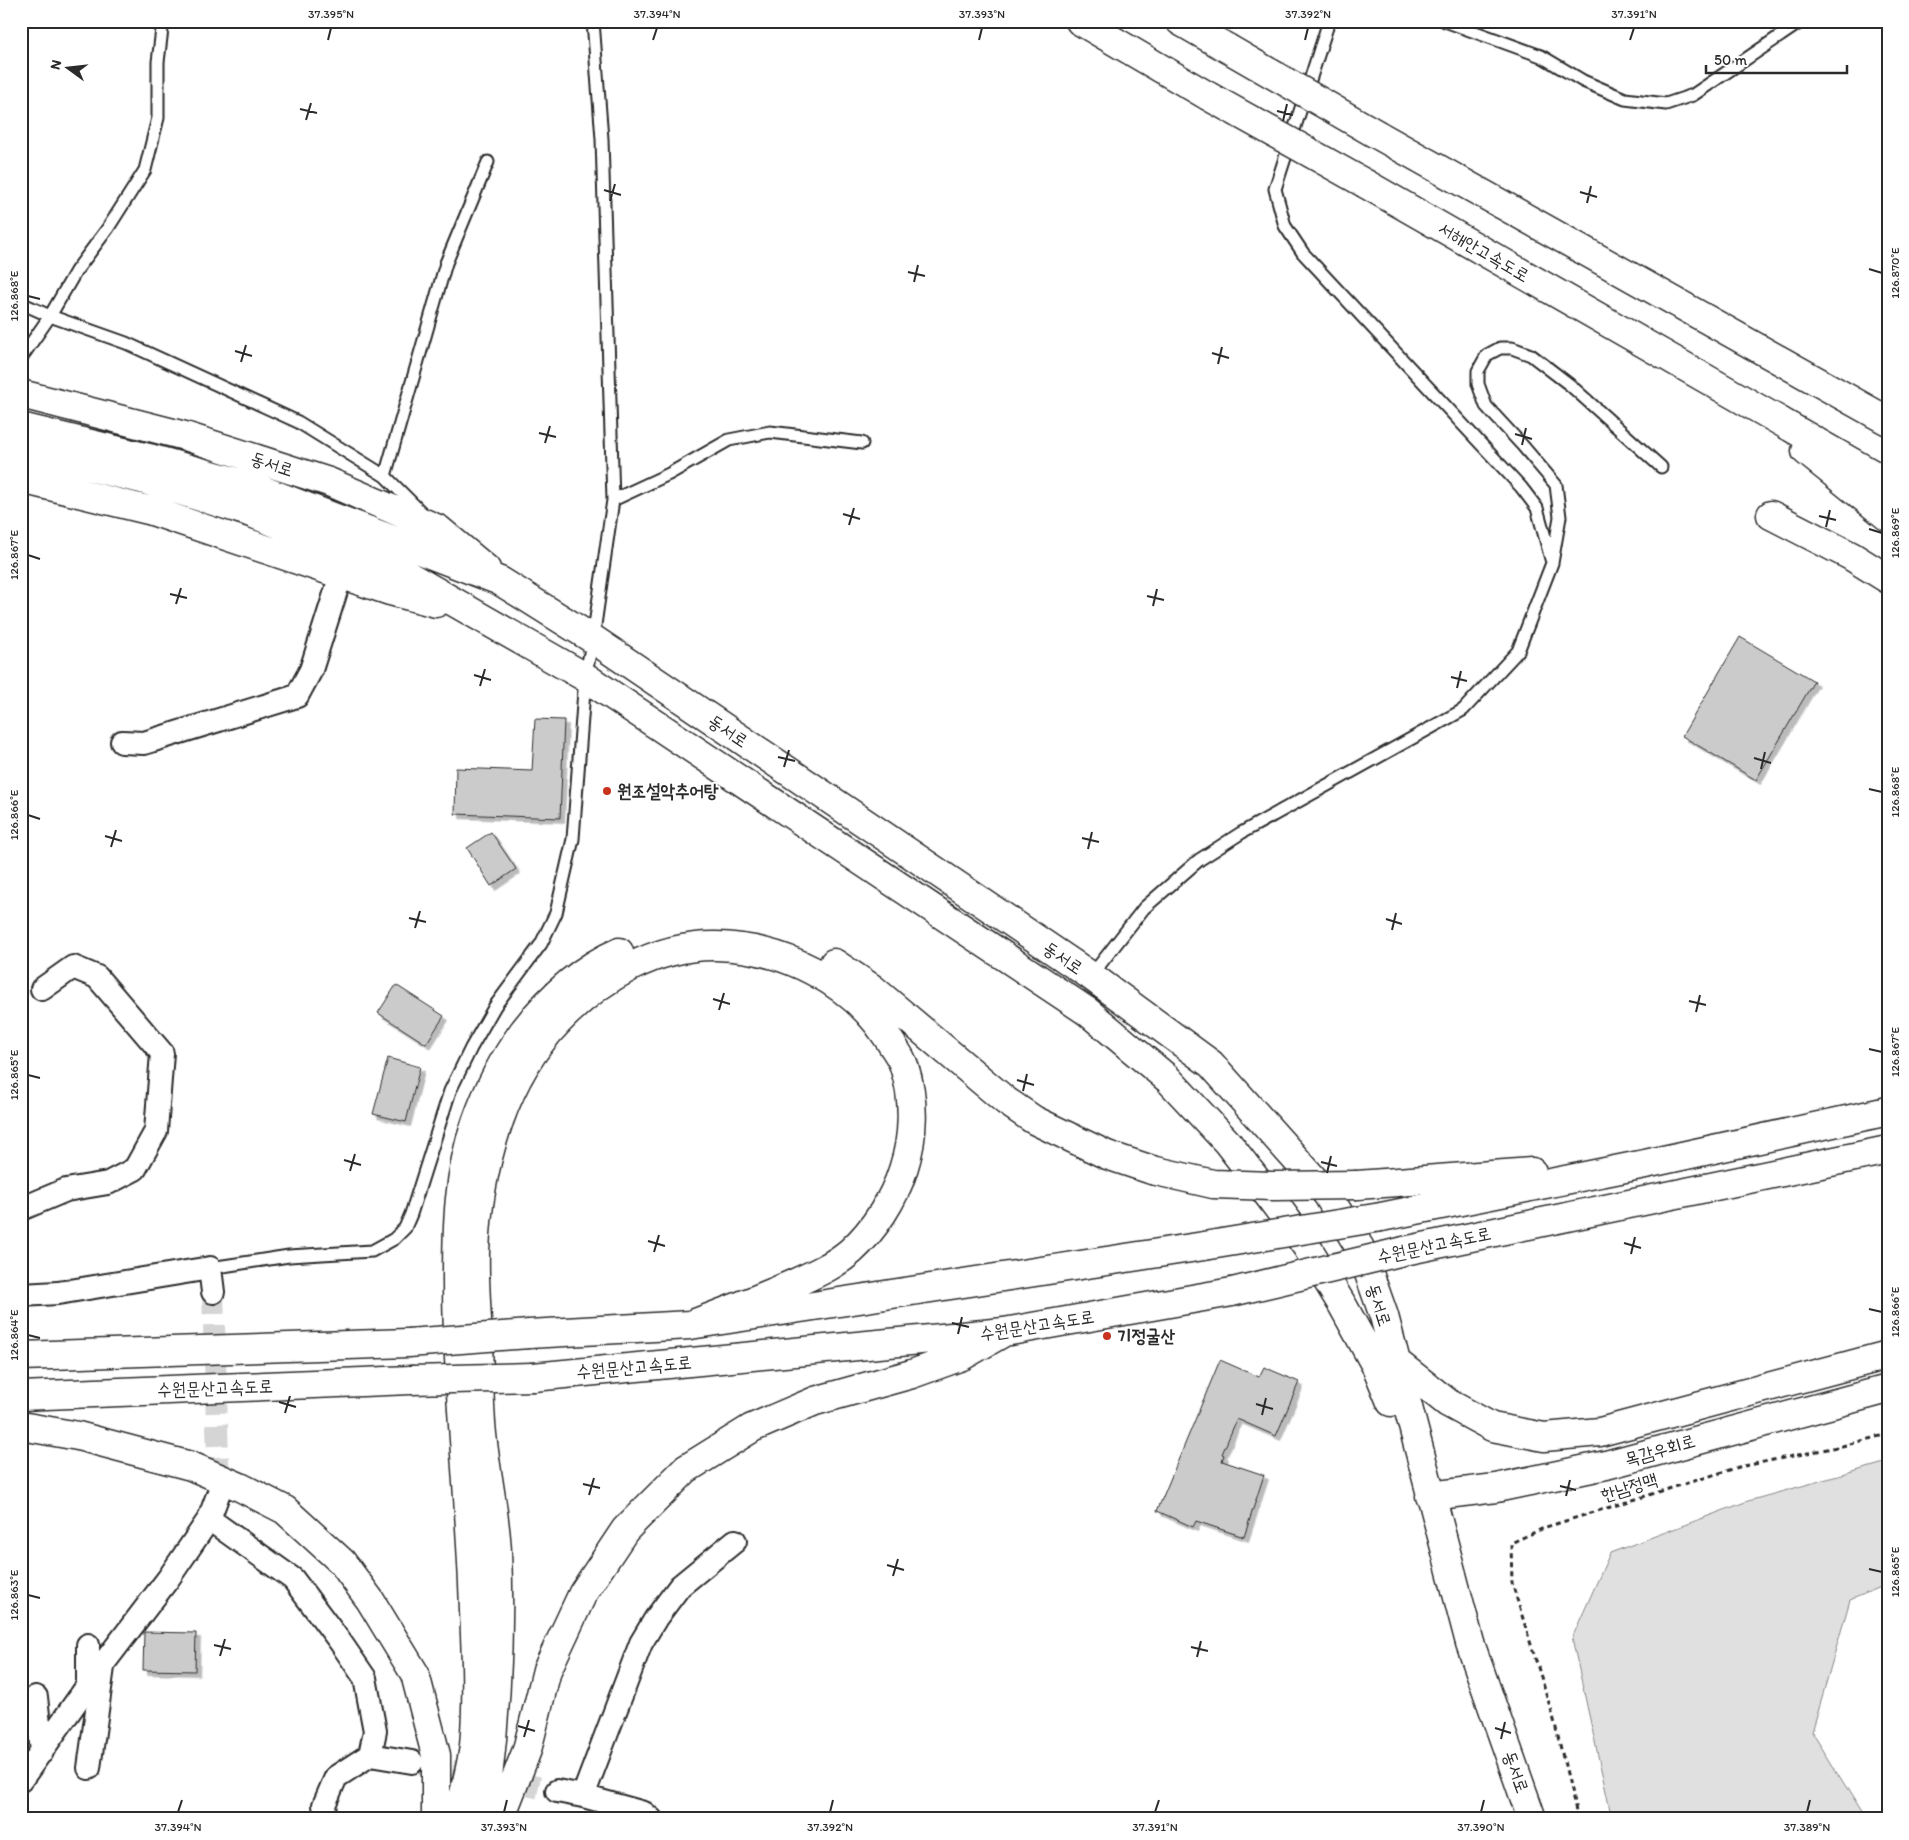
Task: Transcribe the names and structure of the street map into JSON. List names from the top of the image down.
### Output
{
  "streets": {
    "main road": [
      "서해안고속도로",
      "동서로",
      "수원문산고속도로",
      "목감우회로"
    ],
    "path": ["한남정맥"]
  },
  "crossings": [
    ["동서로", "목감우회로"]
  ],
  "places": ["원조설악추어탕", "기정굴산"],
  "scale_bar": "50 m",
  "north": "left",
  "coordinates": [
    "37.395°N",
    "37.394°N",
    "37.393°N",
    "37.392°N",
    "37.391°N",
    "126.870°E",
    "126.868°E",
    "126.869°E",
    "126.867°E",
    "126.866°E",
    "126.865°E",
    "126.864°E",
    "126.863°E",
    "37.390°N",
    "37.389°N"
  ]
}
